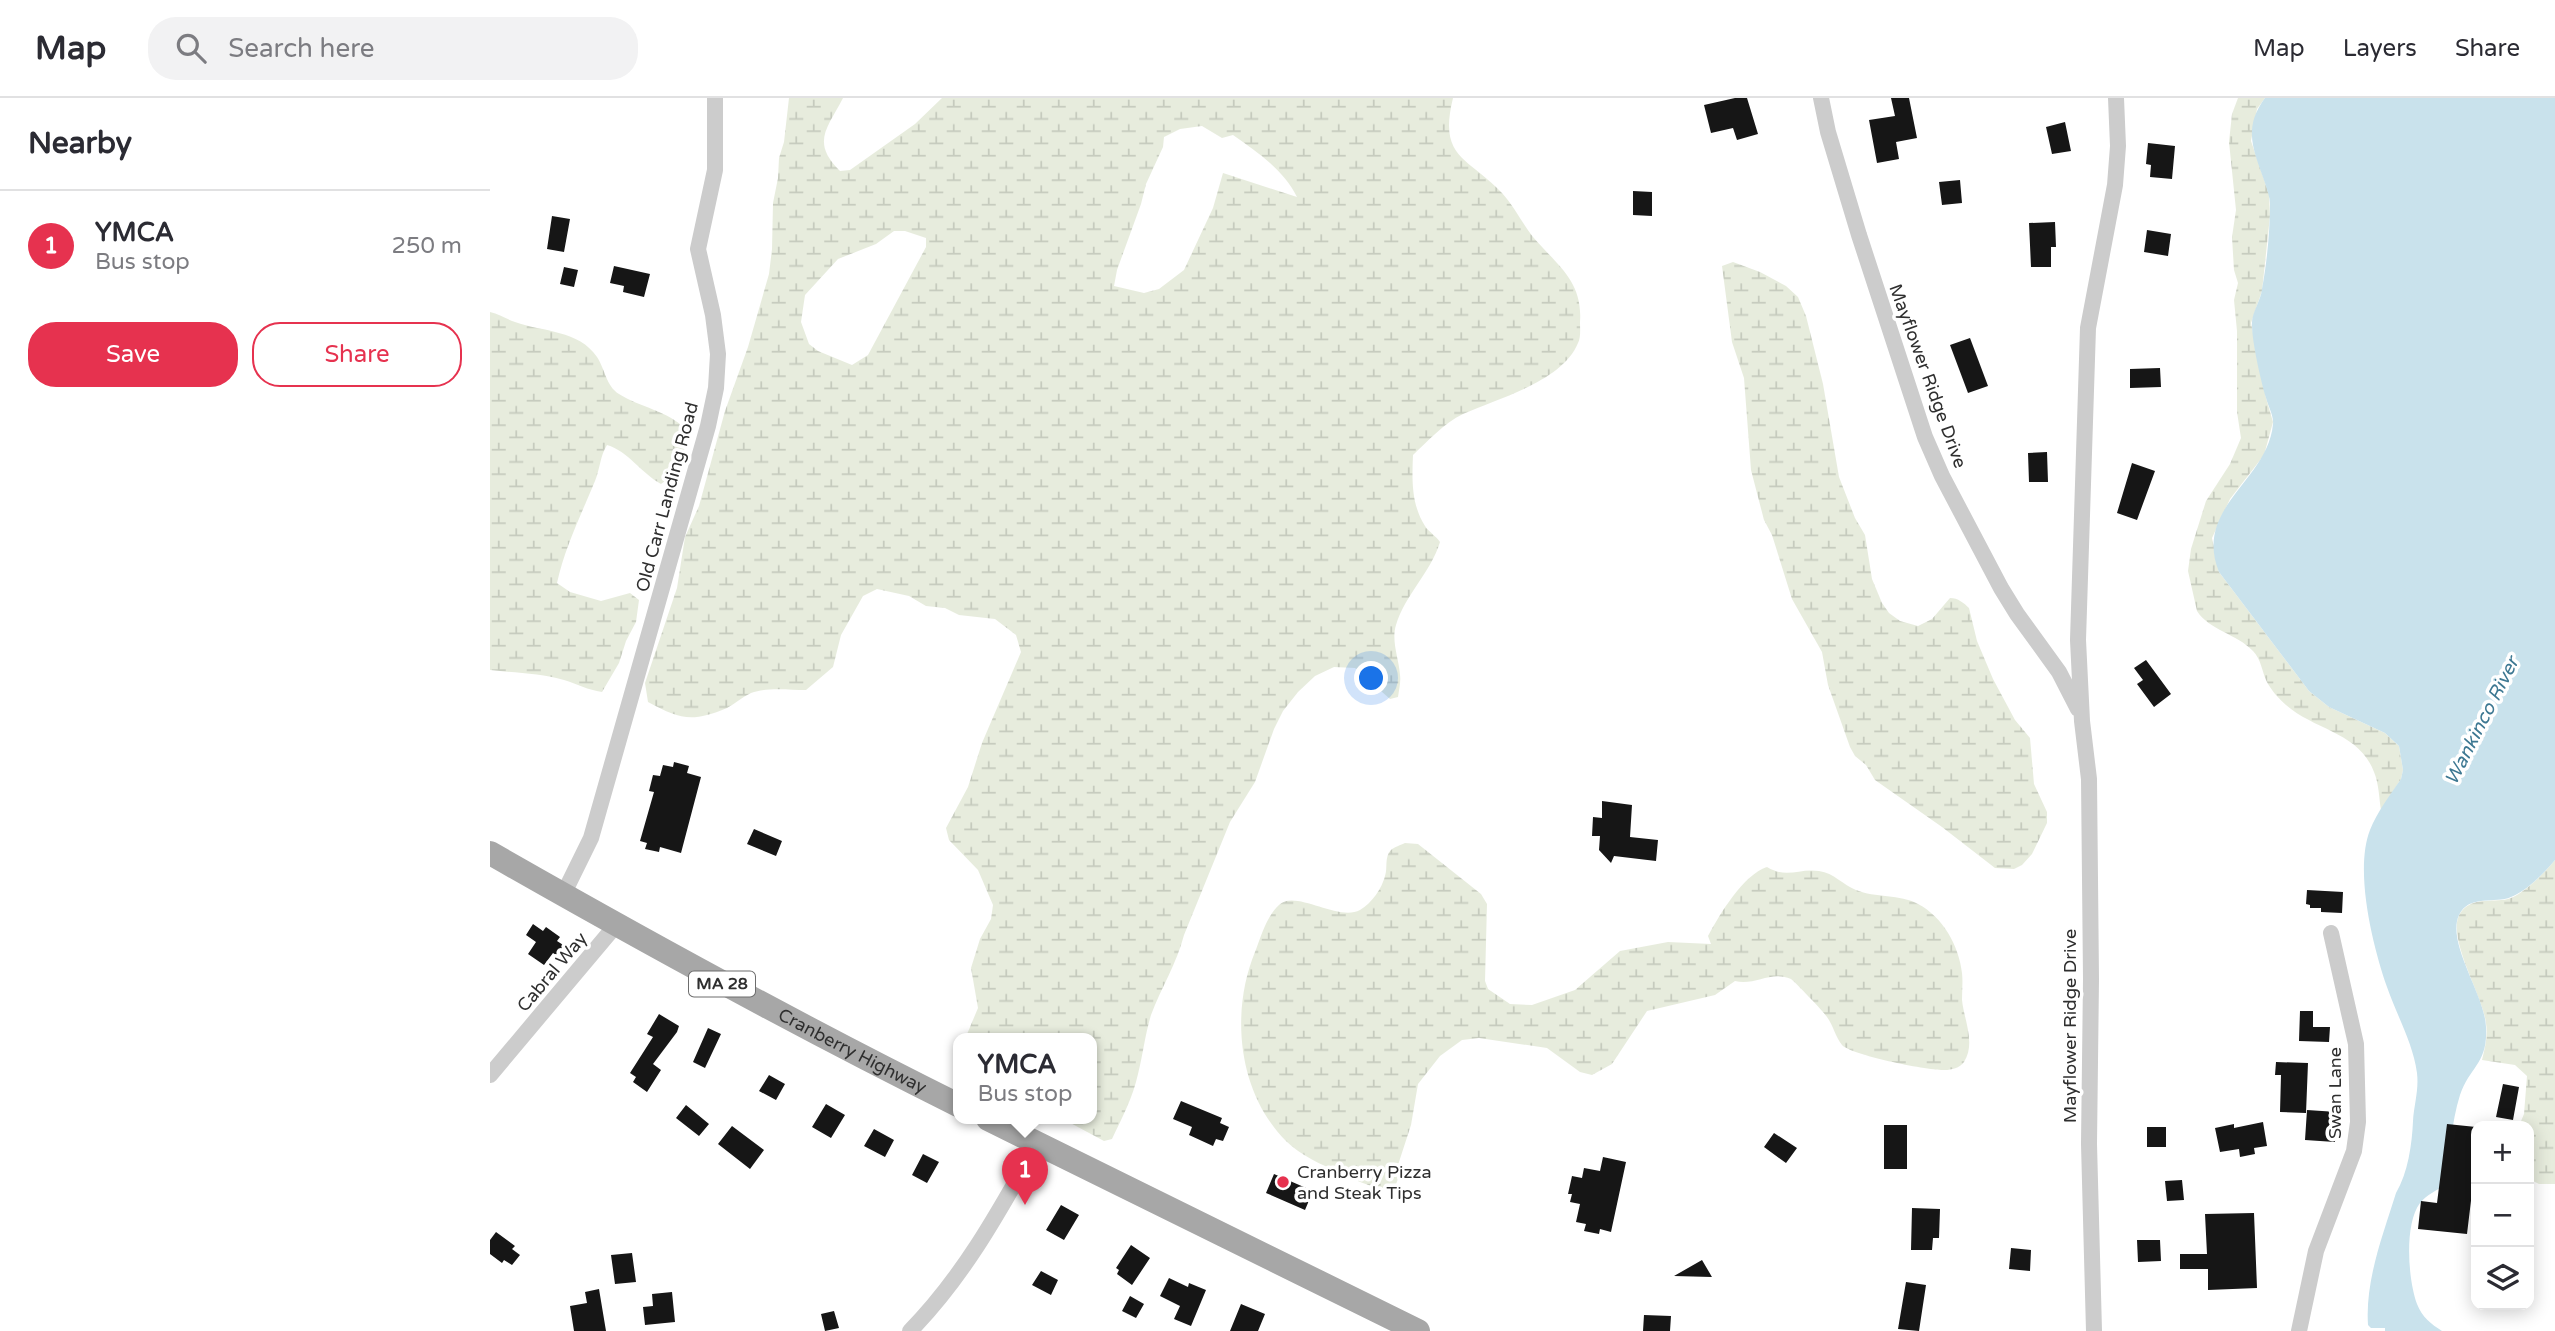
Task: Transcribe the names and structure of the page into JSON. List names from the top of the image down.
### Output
{
  "streets": {
    "main road": ["MA 28", "Cranberry Highway"],
    "street": [
      "Mayflower Ridge Drive",
      "Old Carr Landing Road",
      "Cabral Way",
      "Swan Lane"
    ]
  },
  "crossings": [
    ["Old Carr Landing Road", "Cranberry Highway"],
    ["Cabral Way", "Cranberry Highway"]
  ],
  "water": ["Wankinco River"],
  "places": ["Cranberry Pizza and Steak Tips"],
  "page": {
    "header": "Map",
    "search": "Search here",
    "nav": ["Map", "Layers", "Share"],
    "heading": "Nearby",
    "list": [
      {
        "mark": "1",
        "name": "YMCA",
        "note": "Bus stop",
        "value": "250 m"
      }
    ],
    "buttons": ["Save", "Share"],
    "popup": ["YMCA", "Bus stop"],
    "map_buttons": ["+", "−"],
    "pins": "1"
  }
}
